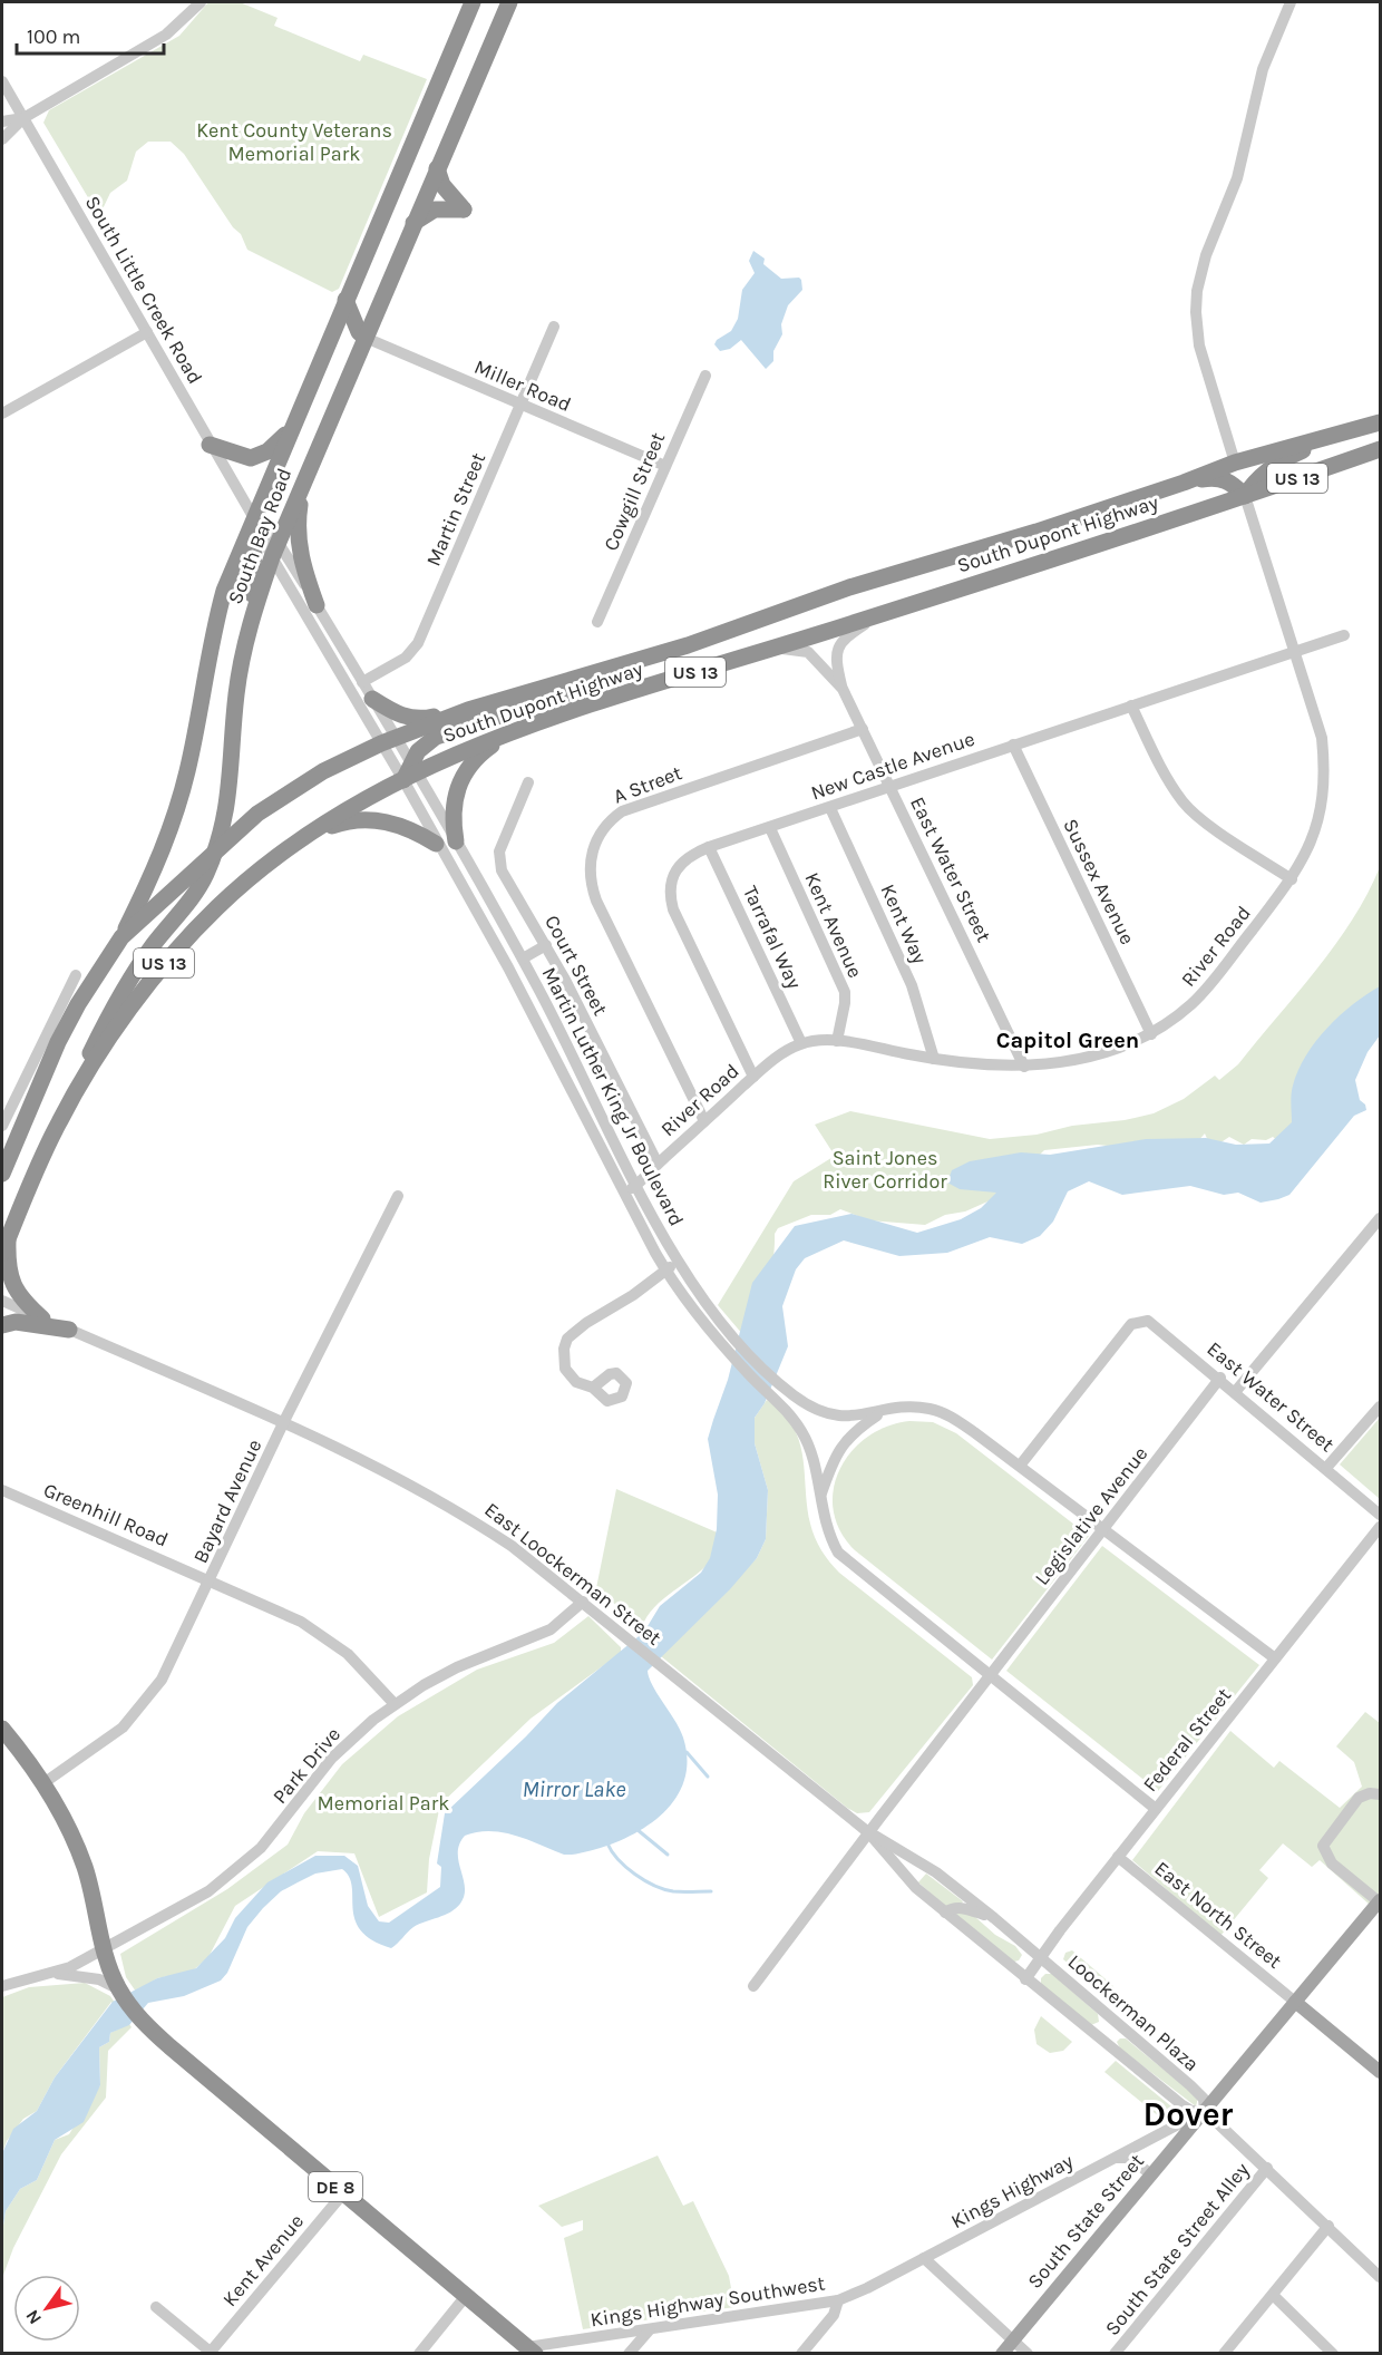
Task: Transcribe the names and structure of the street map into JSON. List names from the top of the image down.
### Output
{
  "streets": {
    "highway": [
      "US 13",
      "South Dupont Highway",
      "South Bay Road",
      "DE 8"
    ],
    "main road": ["South State Street"],
    "street": [
      "South Little Creek Road",
      "Miller Road",
      "Cowgill Street",
      "Martin Street",
      "New Castle Avenue",
      "A Street",
      "East Water Street",
      "Sussex Avenue",
      "Kent Way",
      "Kent Avenue",
      "Tarrafal Way",
      "River Road",
      "Court Street",
      "Martin Luther King Jr Boulevard",
      "Bayard Avenue",
      "Greenhill Road",
      "Legislative Avenue",
      "East Loockerman Street",
      "Federal Street",
      "Park Drive",
      "East North Street",
      "Loockerman Plaza",
      "Kings Highway",
      "South State Street Alley",
      "Kings Highway Southwest"
    ]
  },
  "crossings": [
    ["South Little Creek Road", "Martin Street"],
    ["South Little Creek Road", "South Dupont Highway"],
    ["South Little Creek Road", "South Bay Road"],
    ["Miller Road", "Cowgill Street"],
    ["Miller Road", "Martin Street"],
    ["Miller Road", "South Bay Road"],
    ["South Dupont Highway", "South Bay Road"],
    ["South Dupont Highway", "East Water Street"],
    ["South Dupont Highway", "River Road"],
    ["South Dupont Highway", "Martin Luther King Jr Boulevard"],
    ["New Castle Avenue", "East Water Street"],
    ["New Castle Avenue", "Sussex Avenue"],
    ["New Castle Avenue", "Kent Way"],
    ["New Castle Avenue", "Kent Avenue"],
    ["New Castle Avenue", "Tarrafal Way"],
    ["New Castle Avenue", "River Road"],
    ["A Street", "East Water Street"],
    ["A Street", "River Road"],
    ["East Water Street", "River Road"],
    ["East Water Street", "Legislative Avenue"],
    ["Sussex Avenue", "River Road"],
    ["Kent Way", "River Road"],
    ["Kent Avenue", "River Road"],
    ["Kent Avenue", "DE 8"],
    ["Tarrafal Way", "River Road"],
    ["River Road", "Court Street"],
    ["River Road", "Martin Luther King Jr Boulevard"],
    ["Martin Luther King Jr Boulevard", "Legislative Avenue"],
    ["Martin Luther King Jr Boulevard", "Federal Street"],
    ["Bayard Avenue", "Greenhill Road"],
    ["Bayard Avenue", "East Loockerman Street"],
    ["Bayard Avenue", "DE 8"],
    ["Greenhill Road", "Park Drive"],
    ["Legislative Avenue", "East Loockerman Street"],
    ["Legislative Avenue", "Loockerman Plaza"],
    ["East Loockerman Street", "Park Drive"],
    ["East Loockerman Street", "Loockerman Plaza"],
    ["Federal Street", "East North Street"],
    ["Federal Street", "Loockerman Plaza"],
    ["Park Drive", "DE 8"],
    ["East North Street", "South State Street"],
    ["Loockerman Plaza", "Kings Highway"],
    ["Loockerman Plaza", "South State Street"],
    ["DE 8", "Kings Highway Southwest"],
    ["Kings Highway", "South State Street"],
    ["Kings Highway", "Kings Highway Southwest"]
  ],
  "districts": ["Capitol Green", "Dover"],
  "water": ["Mirror Lake"],
  "parks": ["Kent County Veterans Memorial Park", "Saint Jones River Corridor", "Memorial Park"],
  "scale_bar": "100 m",
  "north": "bottom left"
}
